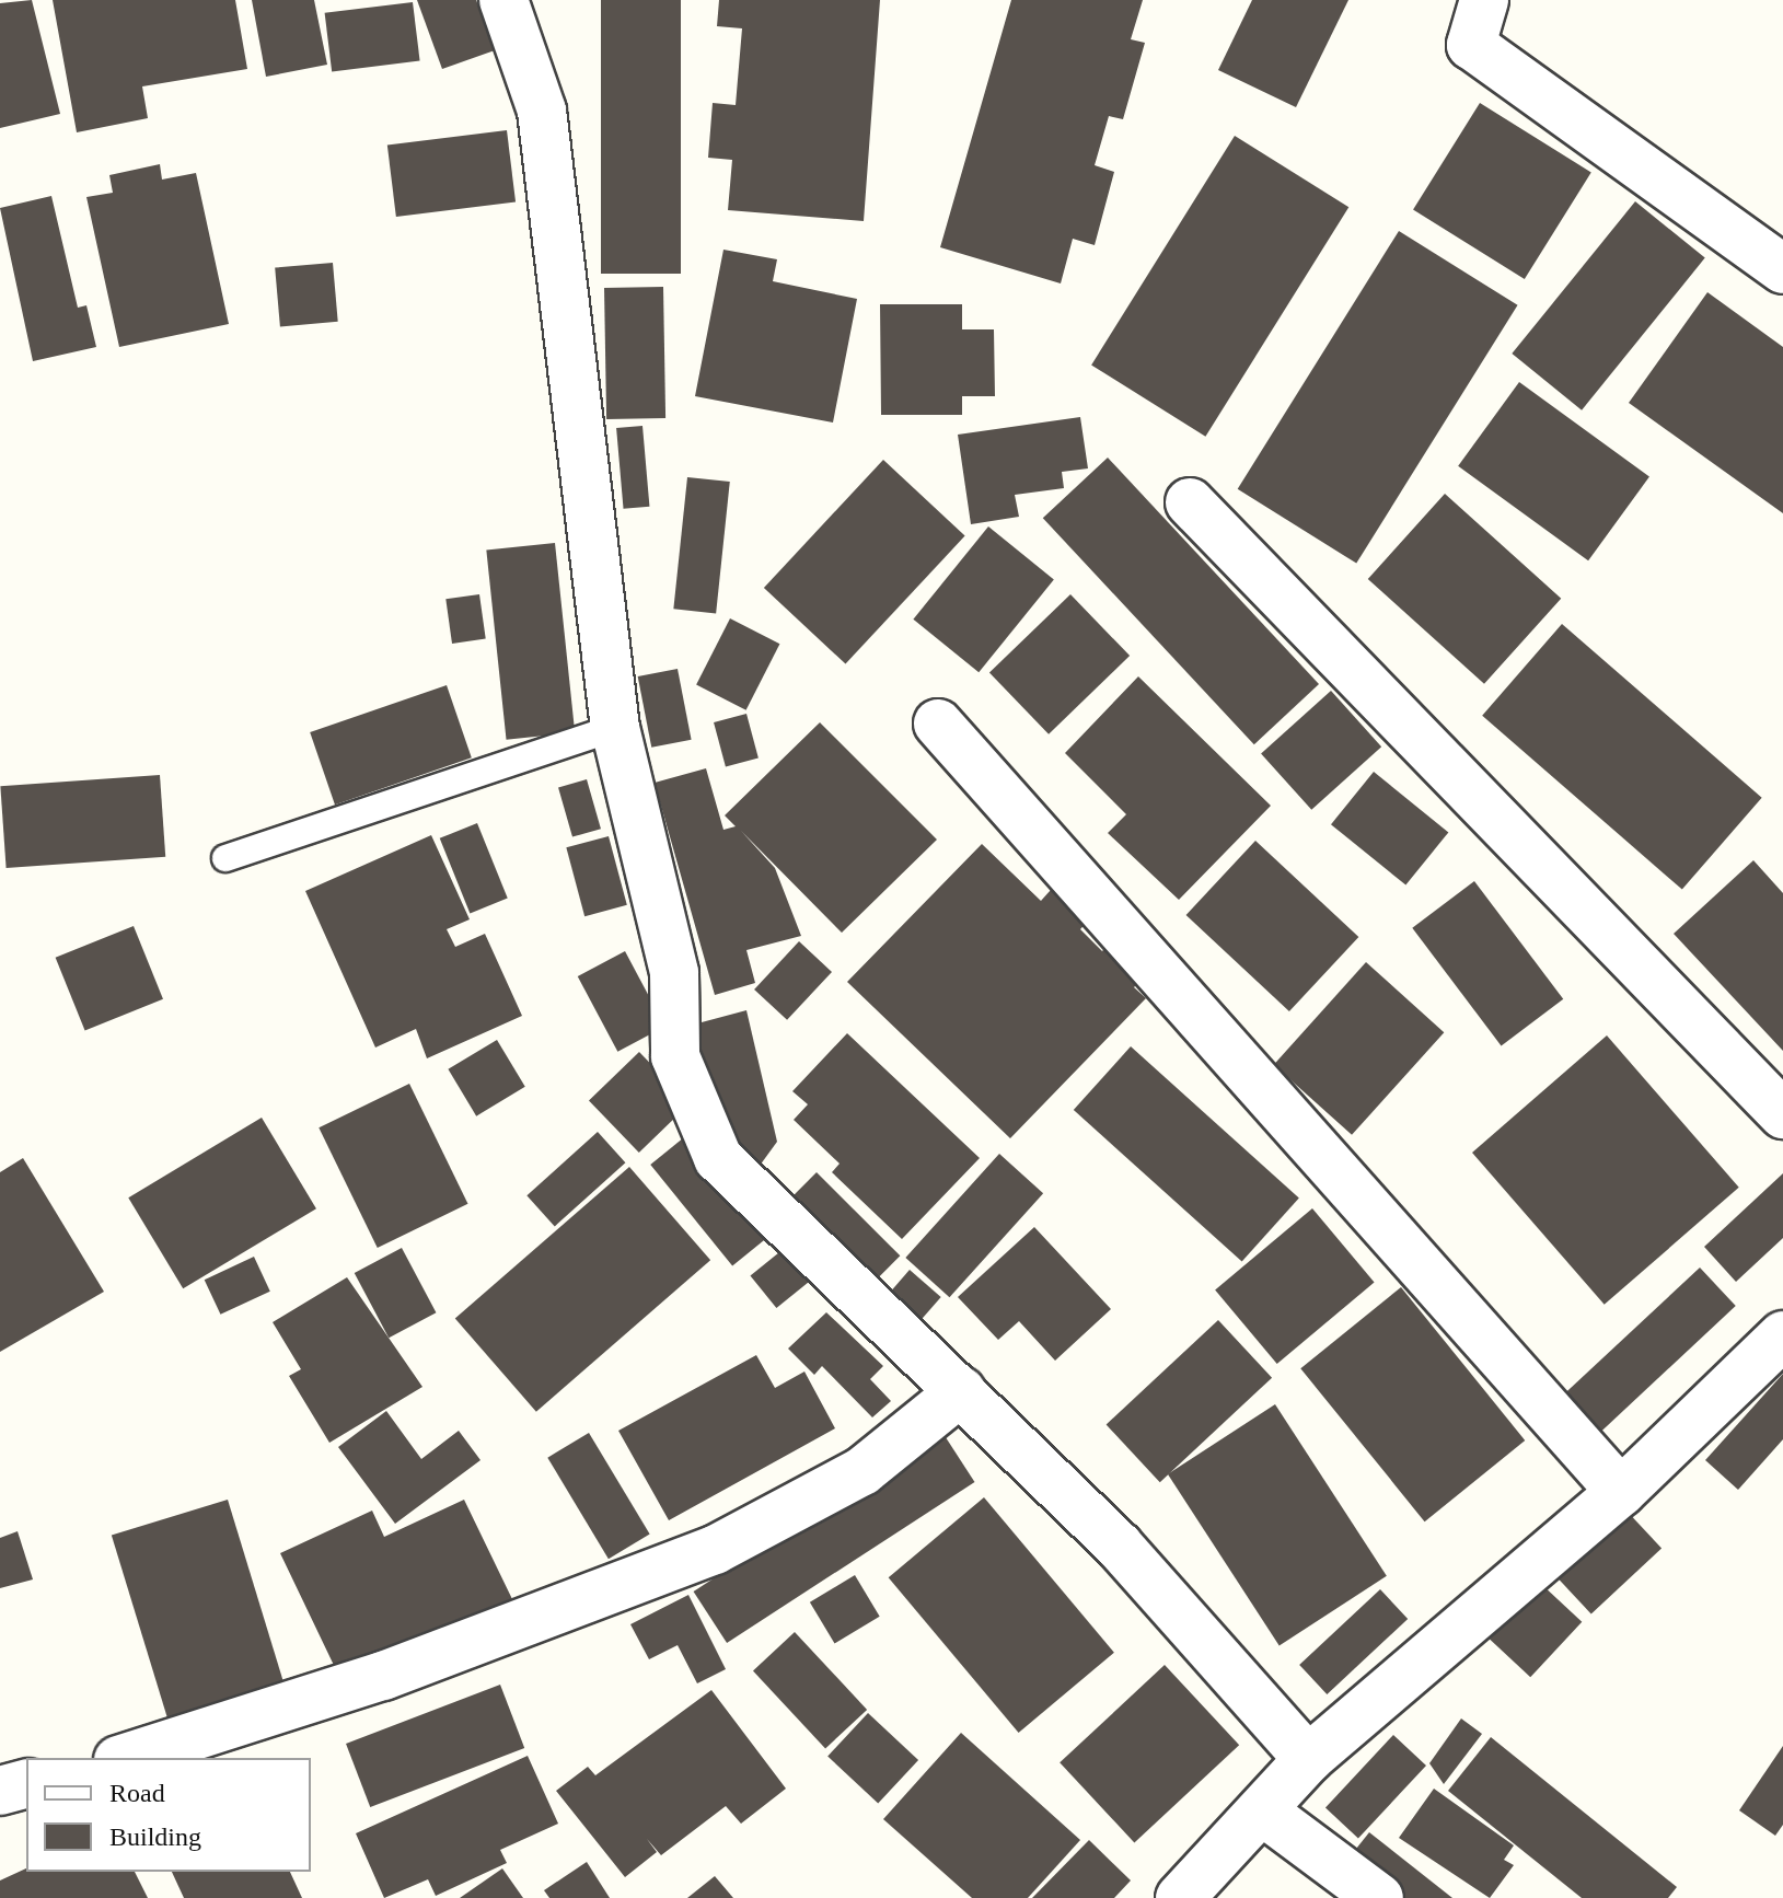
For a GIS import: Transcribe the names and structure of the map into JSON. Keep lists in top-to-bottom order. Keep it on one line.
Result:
{"legend":["Road","Building"]}
